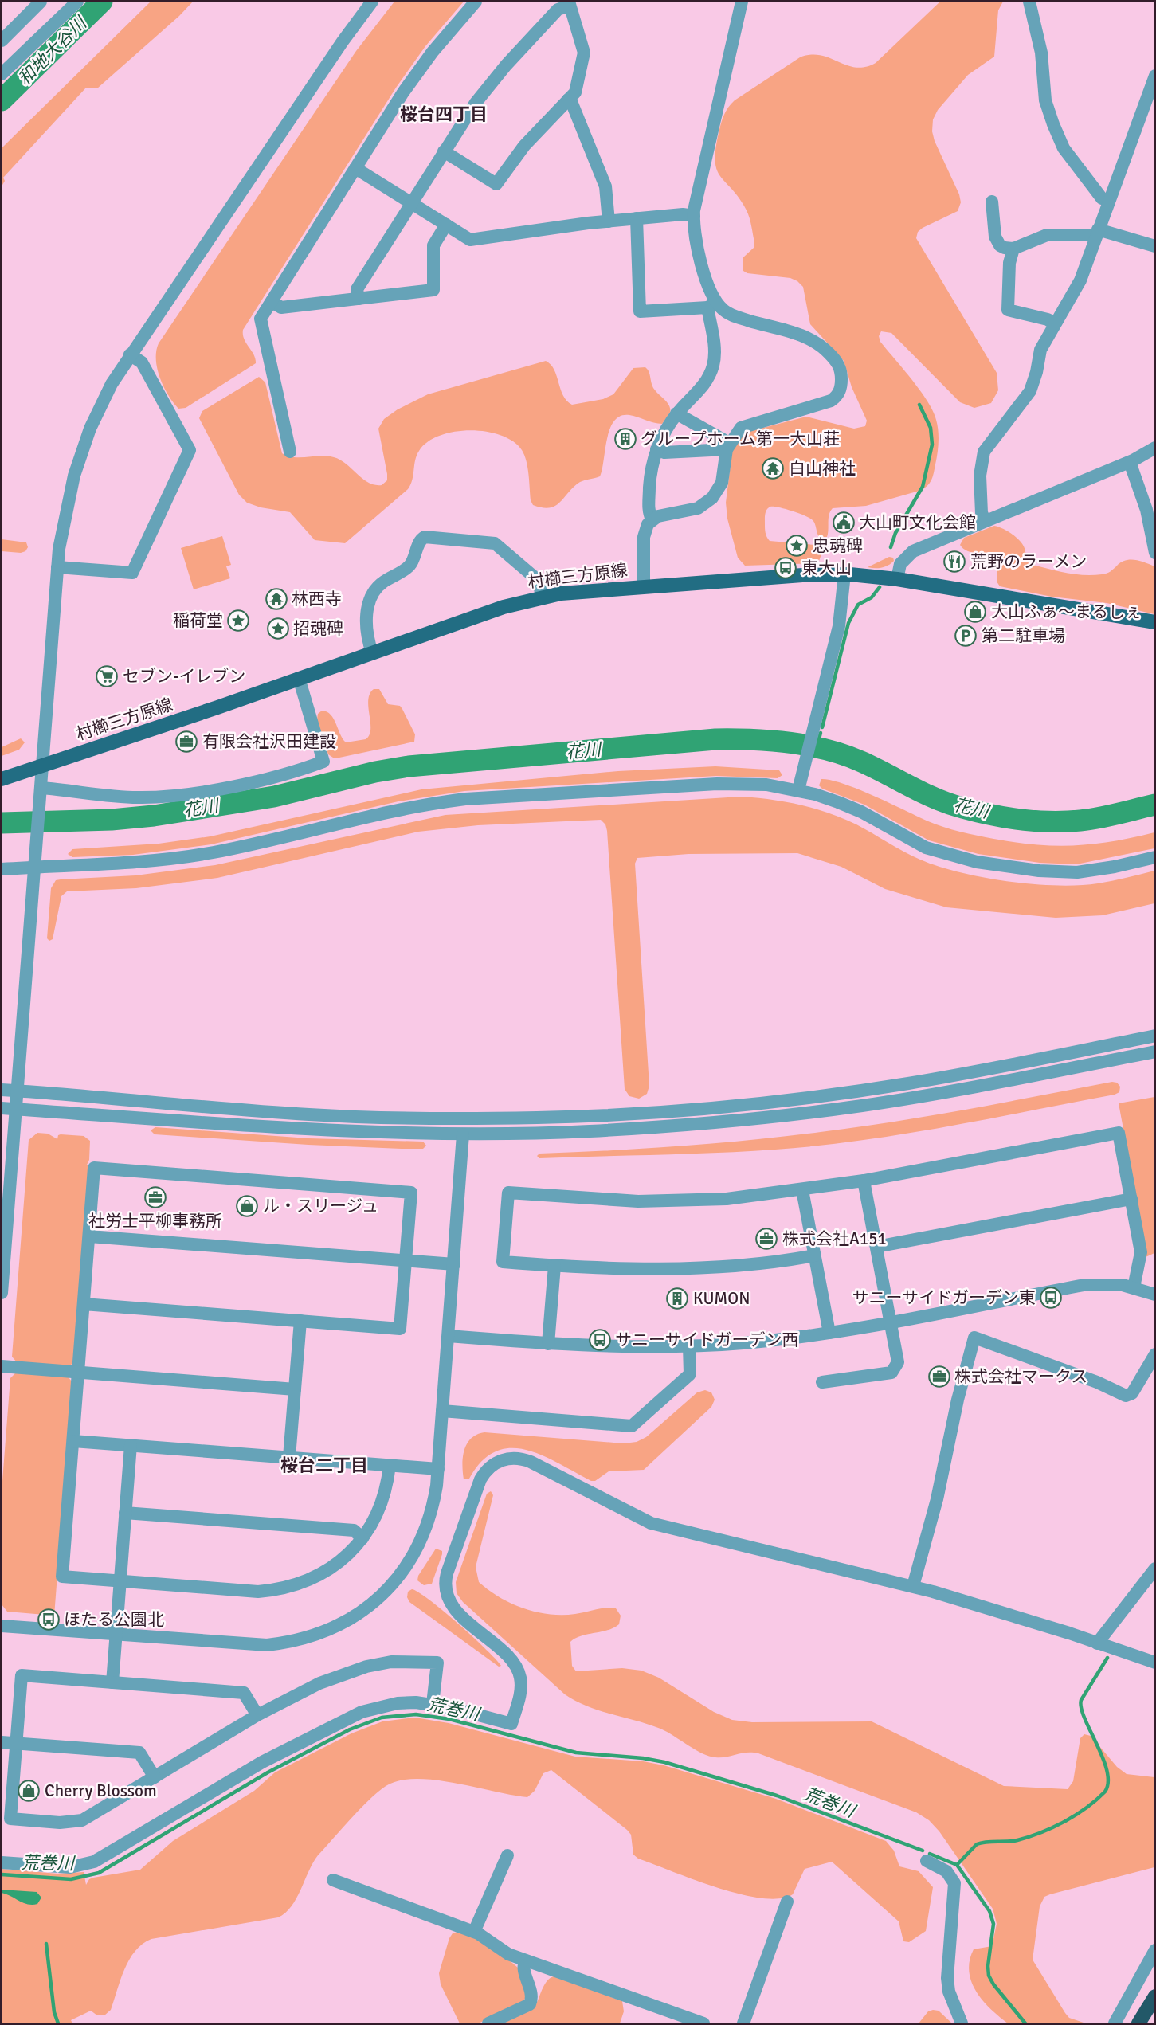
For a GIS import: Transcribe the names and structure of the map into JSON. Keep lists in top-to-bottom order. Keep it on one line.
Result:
{"streets":{"main road":["村櫛三方原線"]},"districts":["桜台四丁目","桜台二丁目"],"water":["和地大谷川","花川","荒巻川"],"places":{"building":["グループホーム第一大山荘","KUMON"],"temple":["白山神社","林西寺"],"public building":["大山町文化会館"],"place":["忠魂碑","稲荷堂","招魂碑"],"restaurant":["荒野のラーメン"],"bus stop":["東大山","サニーサイドガーデン東","サニーサイドガーデン西","ほたる公園北"],"shop":["大山ふぁ～まるしぇ","ル・スリージュ","Cherry Blossom"],"parking":["第二駐車場"],"supermarket":["セブン-イレブン"],"office":["有限会社沢田建設","社労士平柳事務所","株式会社A151","株式会社マークス"]}}
